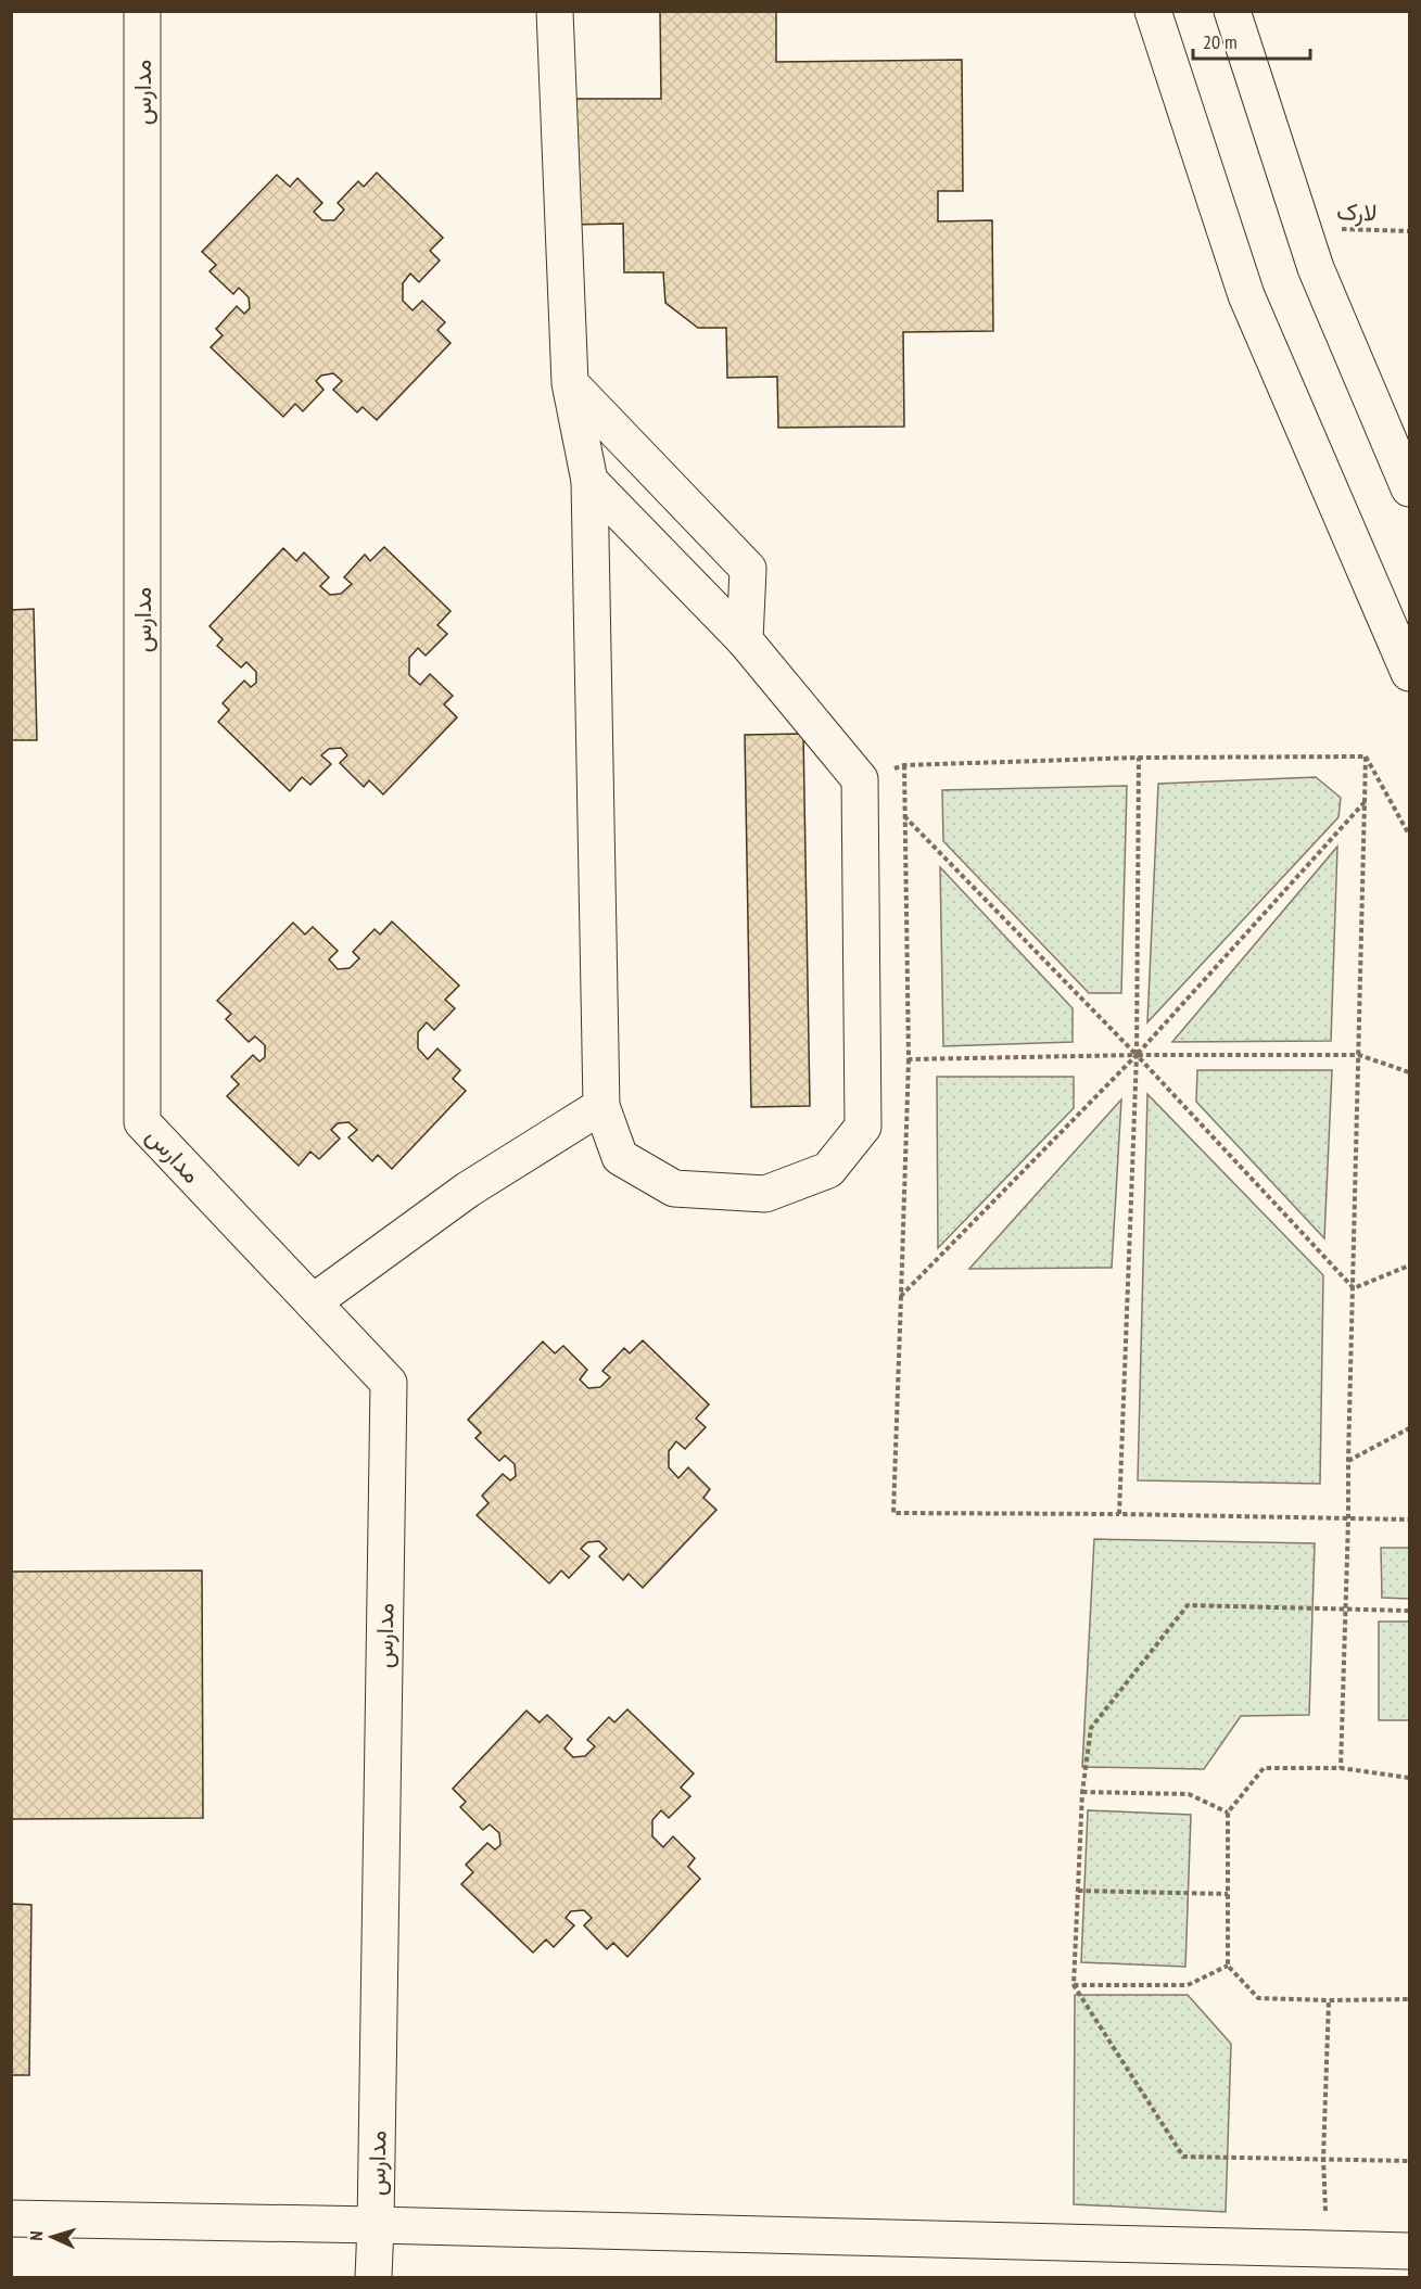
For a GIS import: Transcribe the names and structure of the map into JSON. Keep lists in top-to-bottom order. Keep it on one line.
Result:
{"streets":{"street":["مدارس"],"path":["لارک"]},"scale_bar":"20 m","north":"left"}
